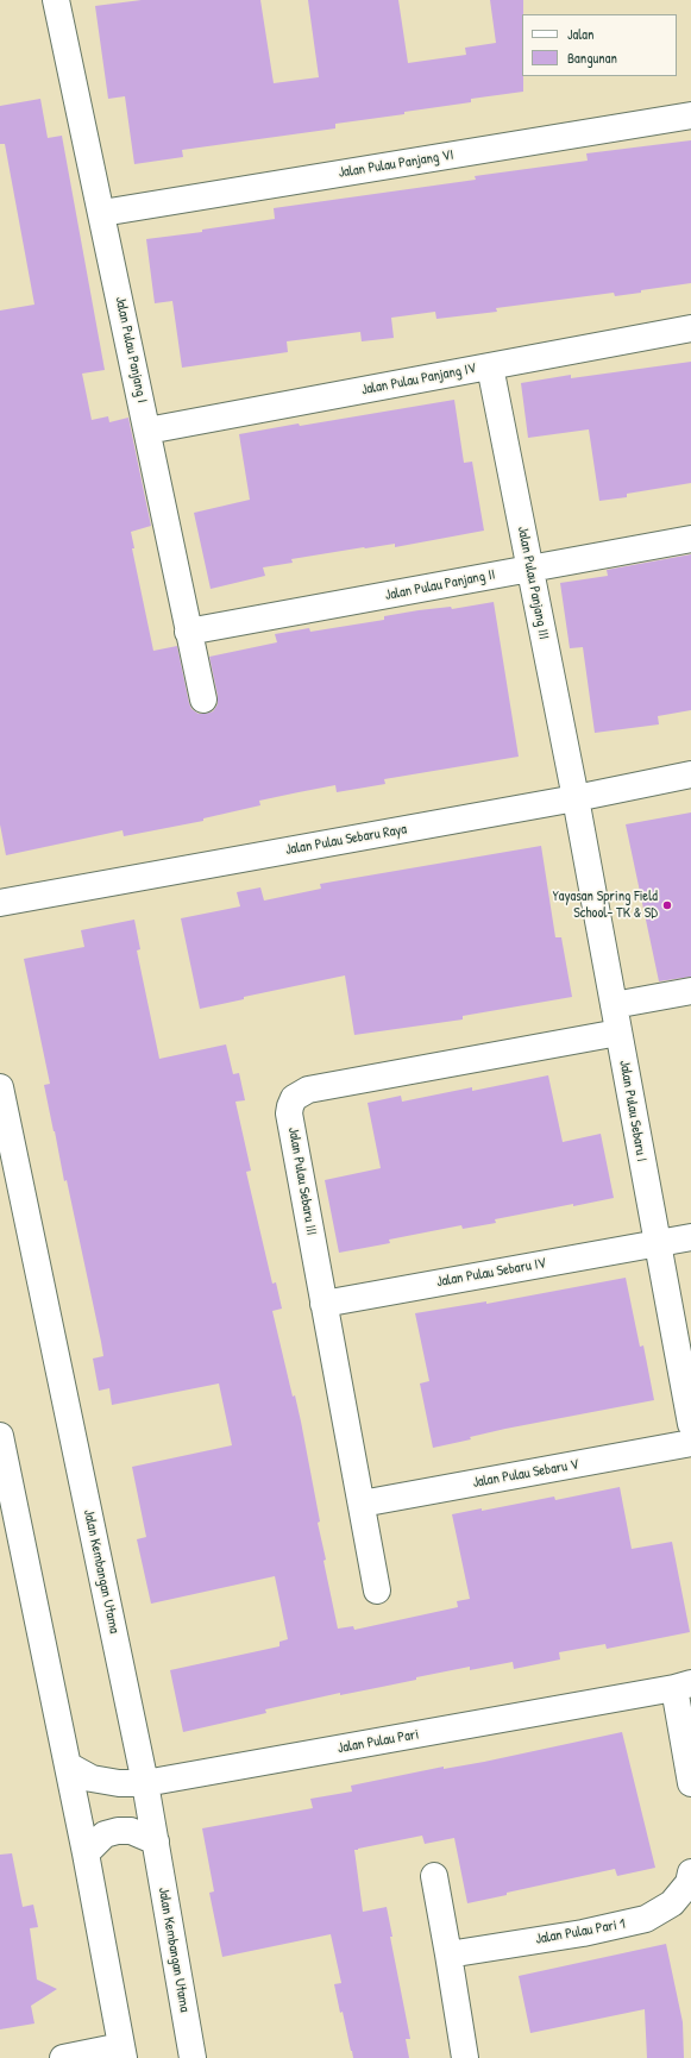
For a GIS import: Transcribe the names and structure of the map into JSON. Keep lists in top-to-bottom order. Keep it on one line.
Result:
{"streets":{"street":["Jalan Pulau Panjang VI","Jalan Pulau Panjang I","Jalan Pulau Panjang IV","Jalan Pulau Panjang III","Jalan Pulau Panjang II","Jalan Pulau Sebaru Raya","Jalan Pulau Sebaru I","Jalan Pulau Sebaru III","Jalan Pulau Sebaru IV","Jalan Pulau Sebaru V","Jalan Kembangan Utama","Jalan Pulau Pari","Jalan Pulau Pari 1"]},"crossings":[["Jalan Pulau Panjang VI","Jalan Pulau Panjang I"],["Jalan Pulau Panjang I","Jalan Pulau Panjang IV"],["Jalan Pulau Panjang I","Jalan Pulau Panjang II"],["Jalan Pulau Panjang IV","Jalan Pulau Panjang III"],["Jalan Pulau Panjang III","Jalan Pulau Panjang II"],["Jalan Pulau Panjang III","Jalan Pulau Sebaru Raya"],["Jalan Pulau Panjang III","Jalan Pulau Sebaru I"],["Jalan Pulau Sebaru Raya","Jalan Pulau Sebaru I"],["Jalan Pulau Sebaru I","Jalan Pulau Sebaru III"],["Jalan Pulau Sebaru I","Jalan Pulau Sebaru IV"],["Jalan Pulau Sebaru III","Jalan Pulau Sebaru IV"],["Jalan Pulau Sebaru III","Jalan Pulau Sebaru V"],["Jalan Kembangan Utama","Jalan Pulau Pari"]],"places":["Yayasan Spring Field School- TK & SD"],"legend":["Jalan","Bangunan"]}
